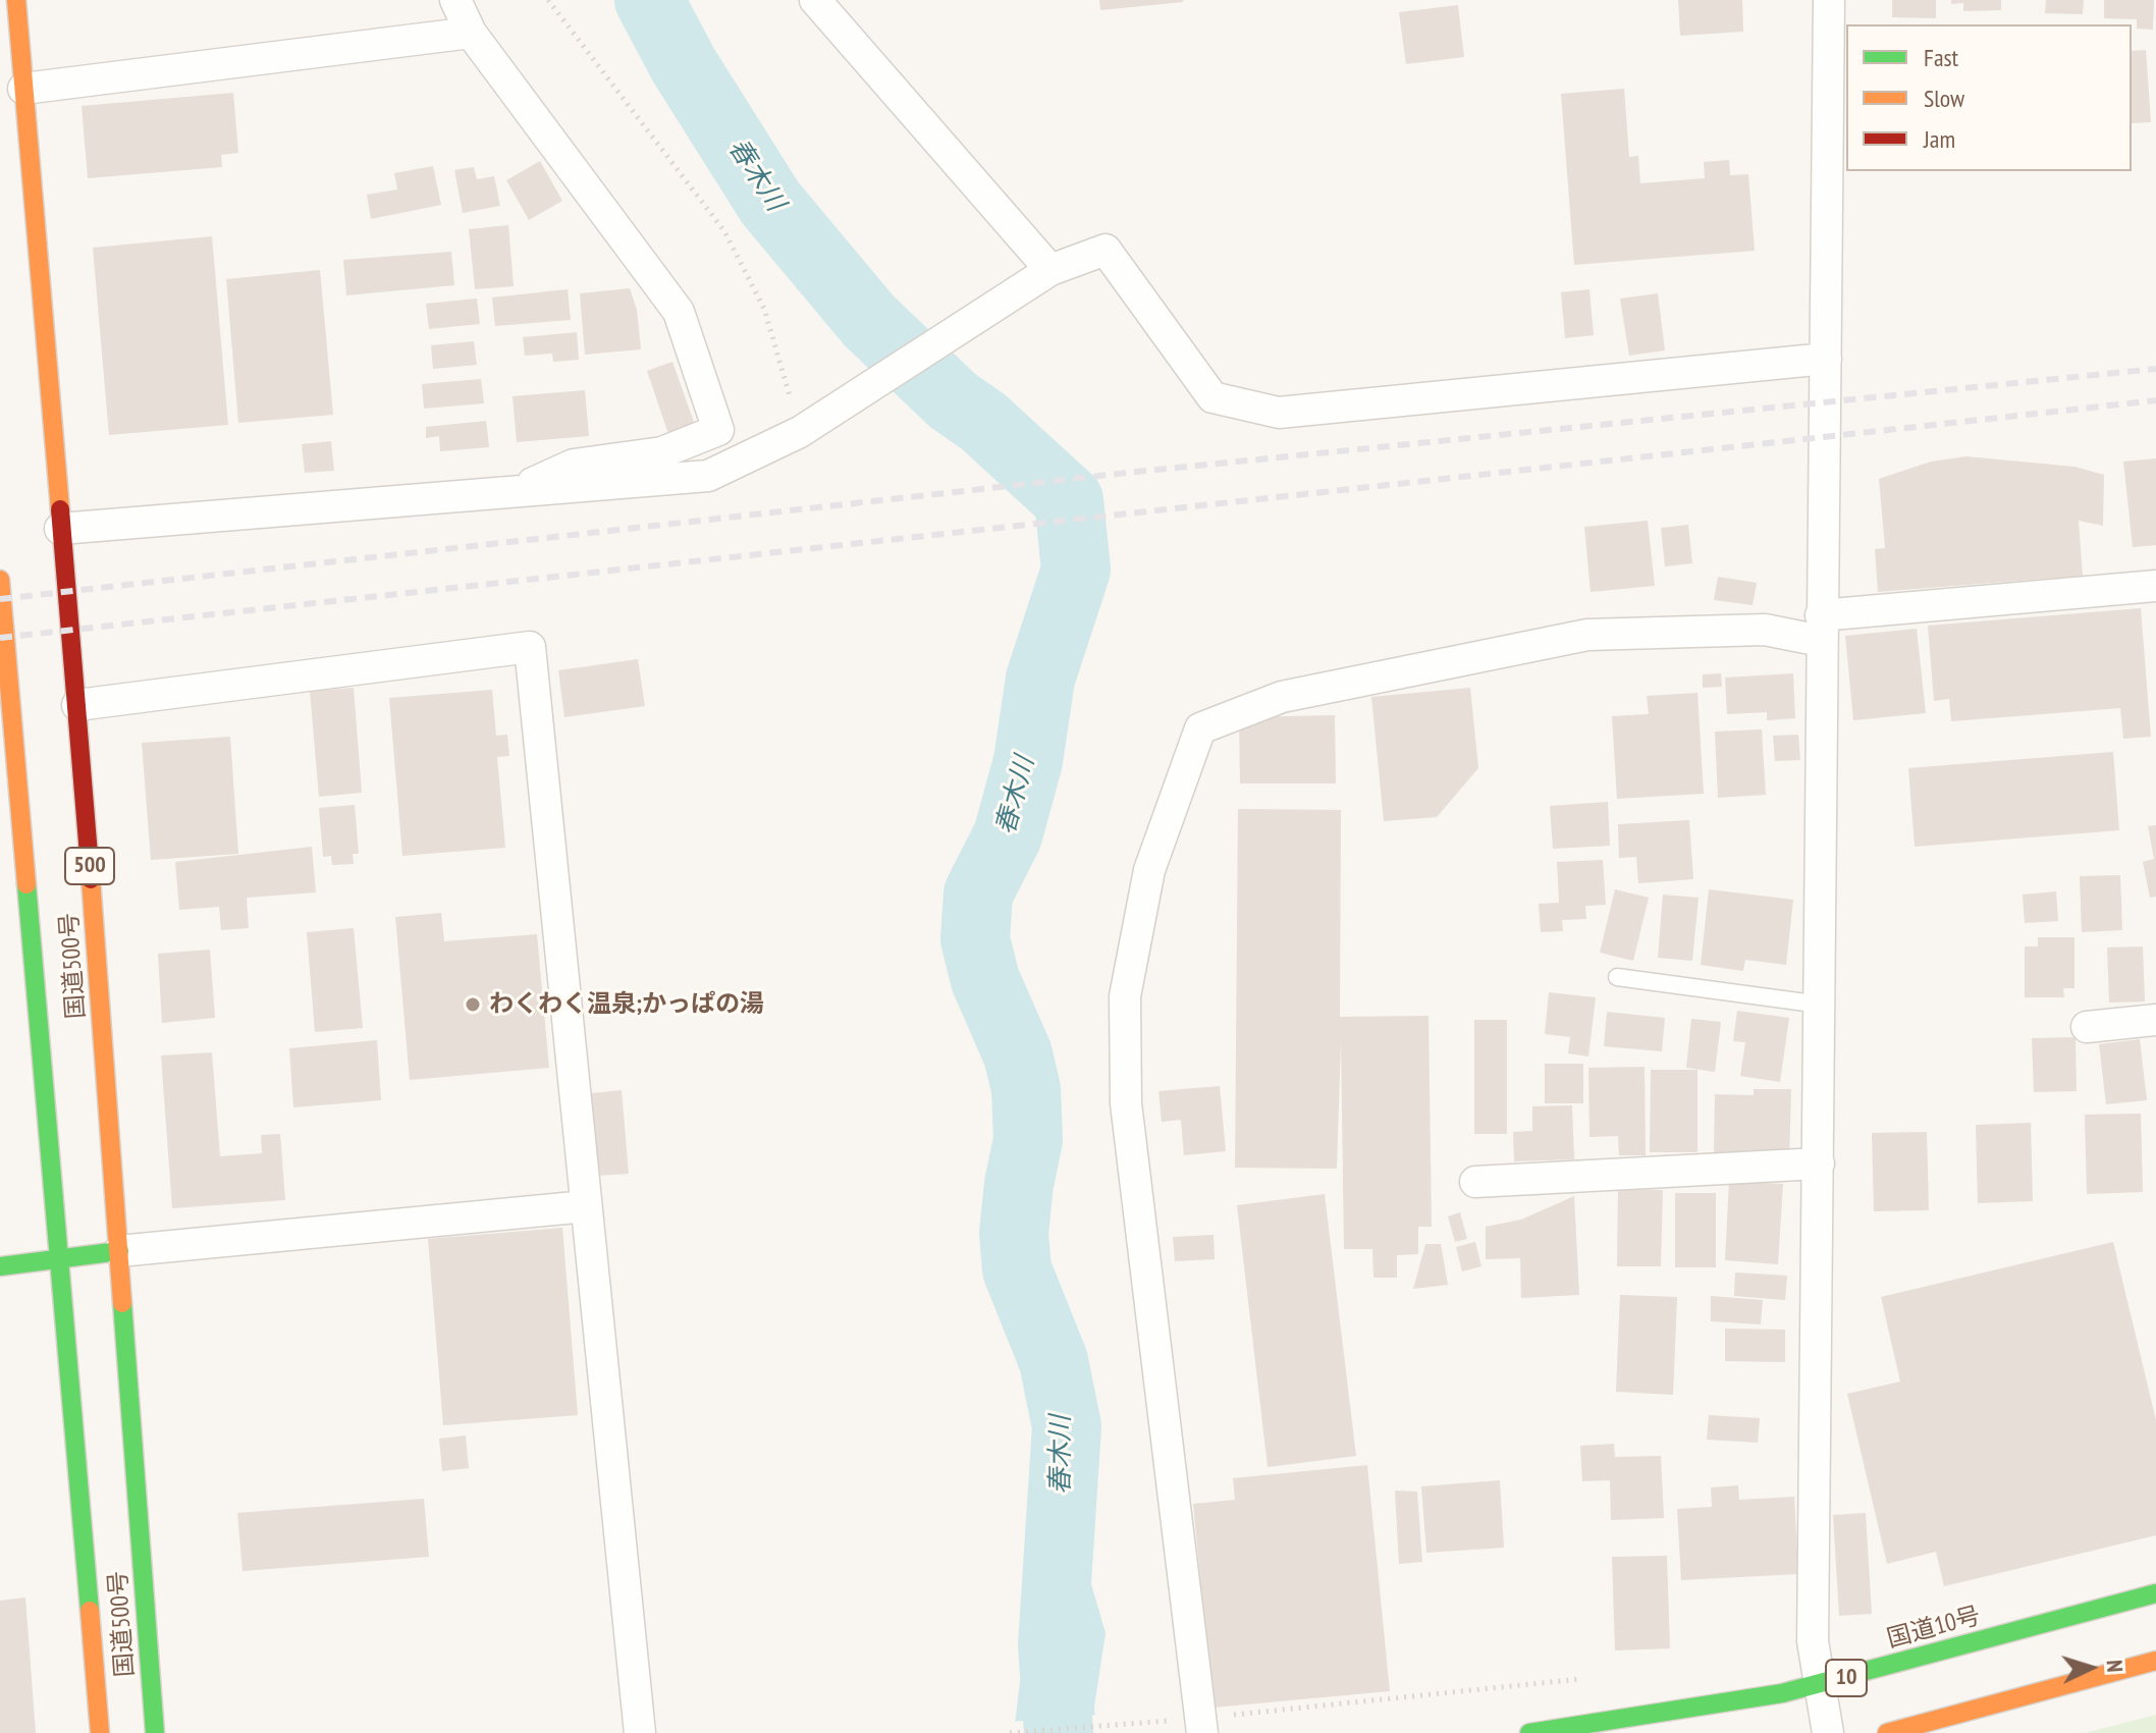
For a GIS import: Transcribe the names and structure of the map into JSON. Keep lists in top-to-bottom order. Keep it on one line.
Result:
{"streets":{"main road":["500","国道500号","国道10号","10"]},"water":["春木川"],"places":["わくわく温泉;かっぱの湯"],"legend":["Fast","Slow","Jam"],"north":"right"}
